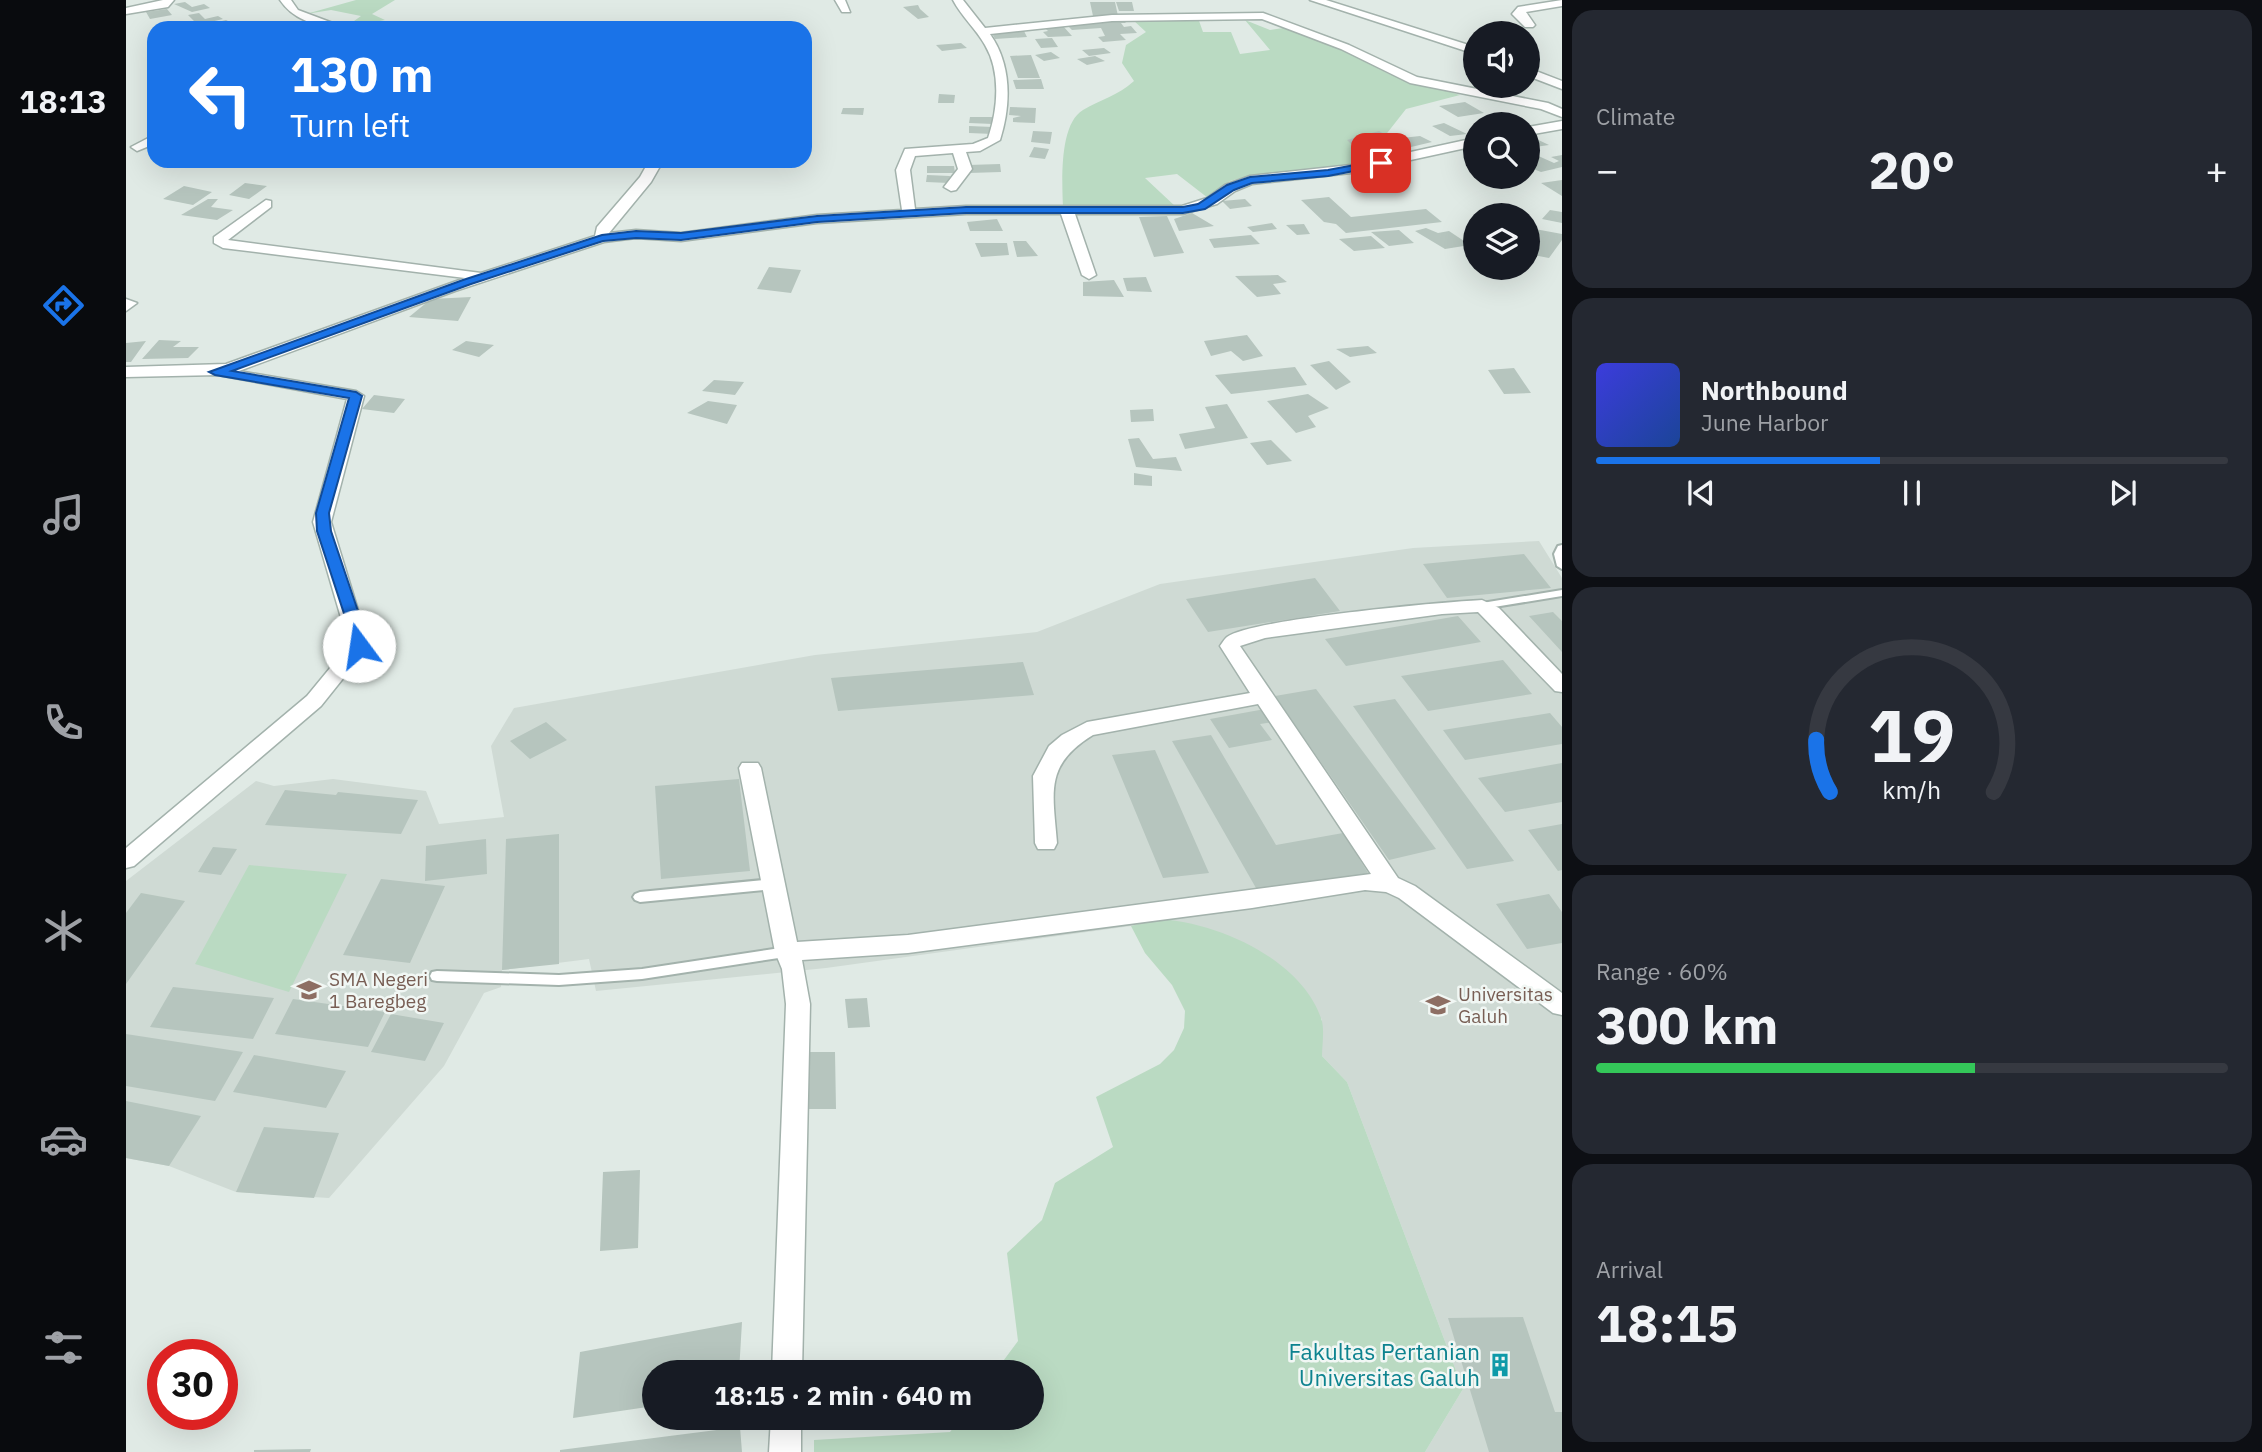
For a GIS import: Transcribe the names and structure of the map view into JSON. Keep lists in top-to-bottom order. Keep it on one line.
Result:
{"places":{"school or university":["SMA Negeri 1 Baregbeg","Universitas Galuh"],"building":["Fakultas Pertanian Universitas Galuh"]},"page":{"tabs":"18:13","tile":["Climate",["Range · 60%","300 km"],["Arrival","18:15"]],"turn":["130 m","Turn left"],"heat":["−","20°","+"],"song":["Northbound","June Harbor"],"limit":"30","trip":"18:15 · 2 min · 640 m","gauge":["19","km/h"]}}
